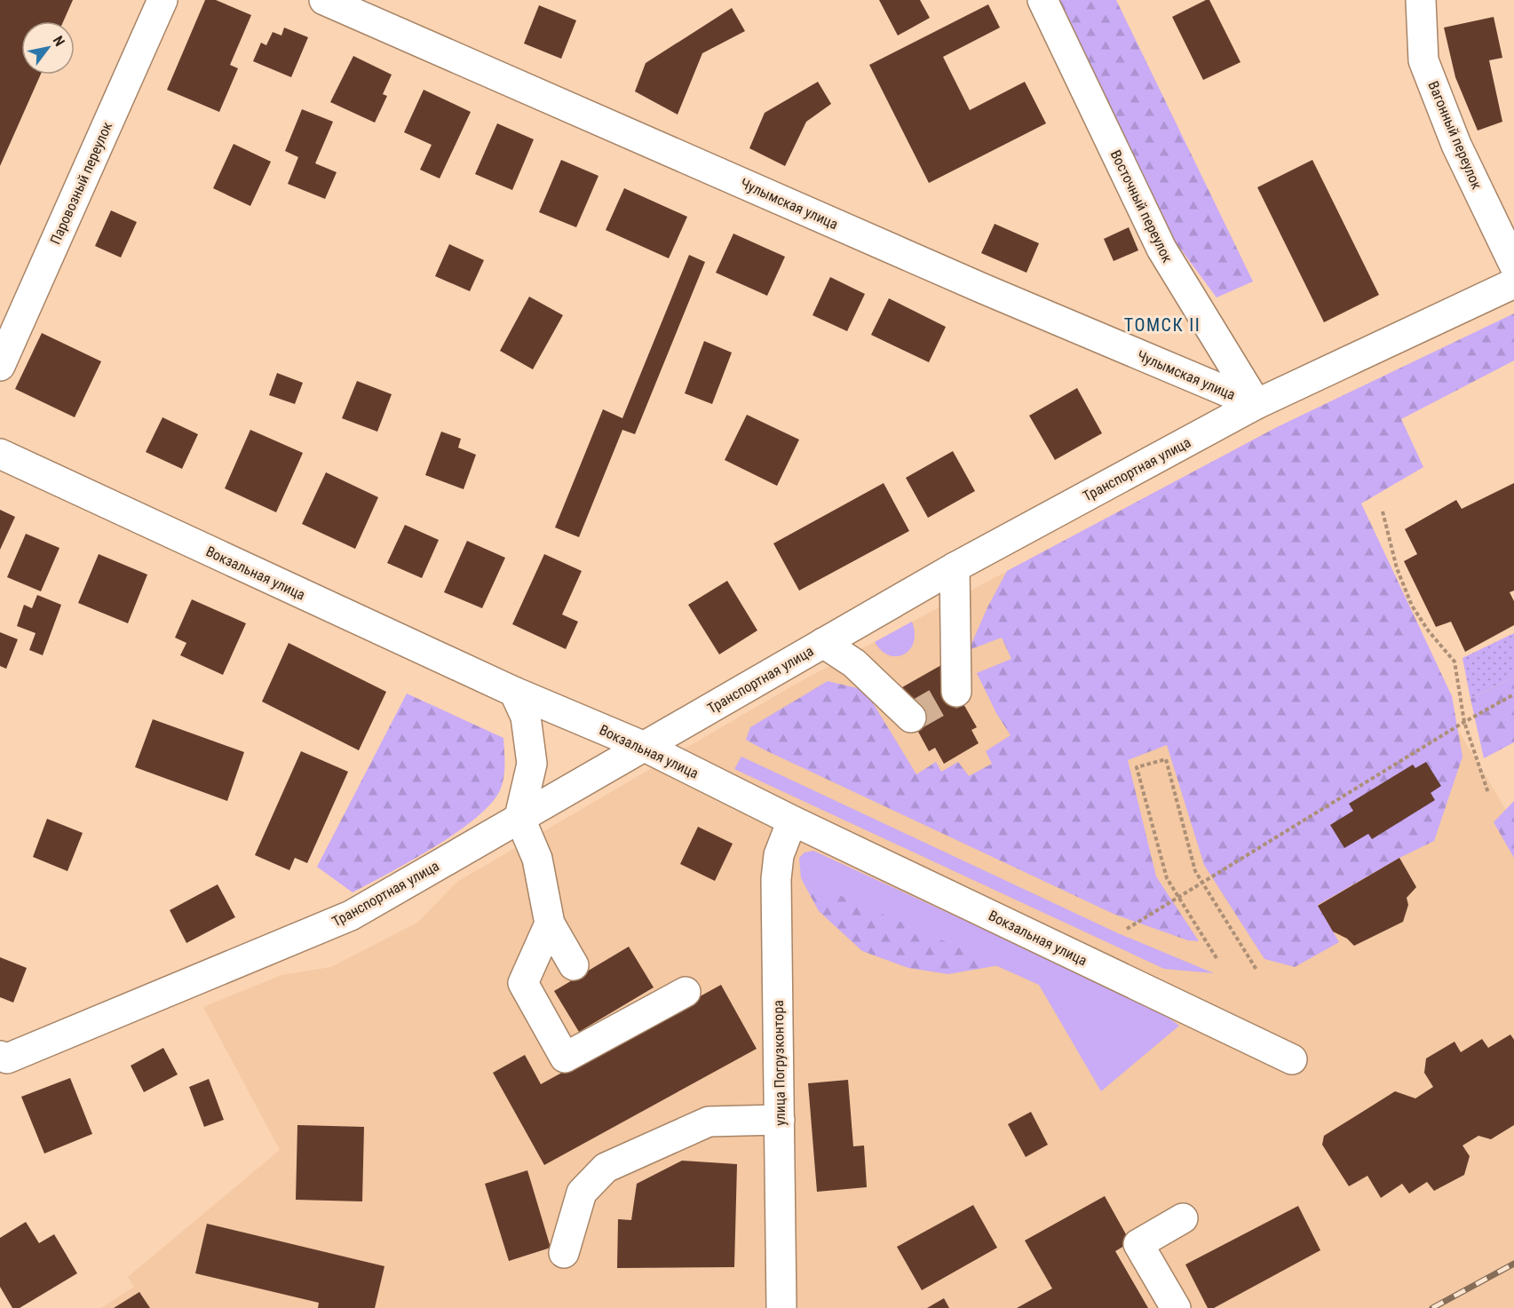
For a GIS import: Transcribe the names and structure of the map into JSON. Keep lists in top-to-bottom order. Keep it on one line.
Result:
{"streets":{"street":["Вагонный переулок","Паровозный переулок","Чулымская улица","Восточный переулок","Транспортная улица","Вокзальная улица","улица Погрузконтора"]},"crossings":[["Чулымская улица","Восточный переулок"],["Чулымская улица","Транспортная улица"],["Восточный переулок","Транспортная улица"],["Транспортная улица","Вокзальная улица"],["Вокзальная улица","улица Погрузконтора"]],"districts":["ТОМСК II"],"north":"top right"}
